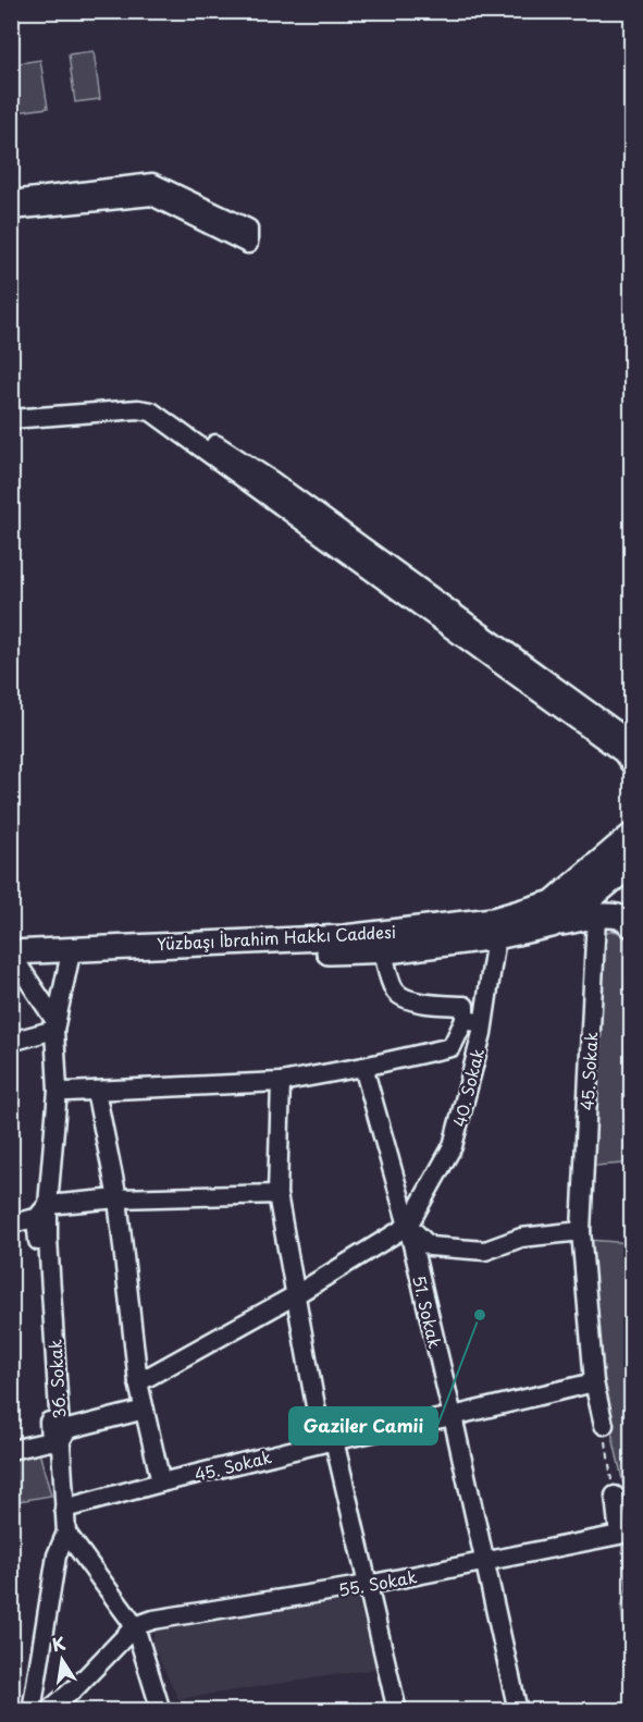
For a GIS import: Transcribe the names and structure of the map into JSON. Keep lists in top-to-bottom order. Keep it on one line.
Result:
{"streets":{"main road":["Yüzbaşı İbrahim Hakkı Caddesi"],"street":["45. Sokak","40. Sokak","51. Sokak","36. Sokak","55. Sokak"]},"crossings":[["Yüzbaşı İbrahim Hakkı Caddesi","40. Sokak"],["Yüzbaşı İbrahim Hakkı Caddesi","36. Sokak"],["45. Sokak","51. Sokak"],["45. Sokak","36. Sokak"],["40. Sokak","51. Sokak"],["51. Sokak","55. Sokak"]],"places":["Gaziler Camii"],"north":"top"}
